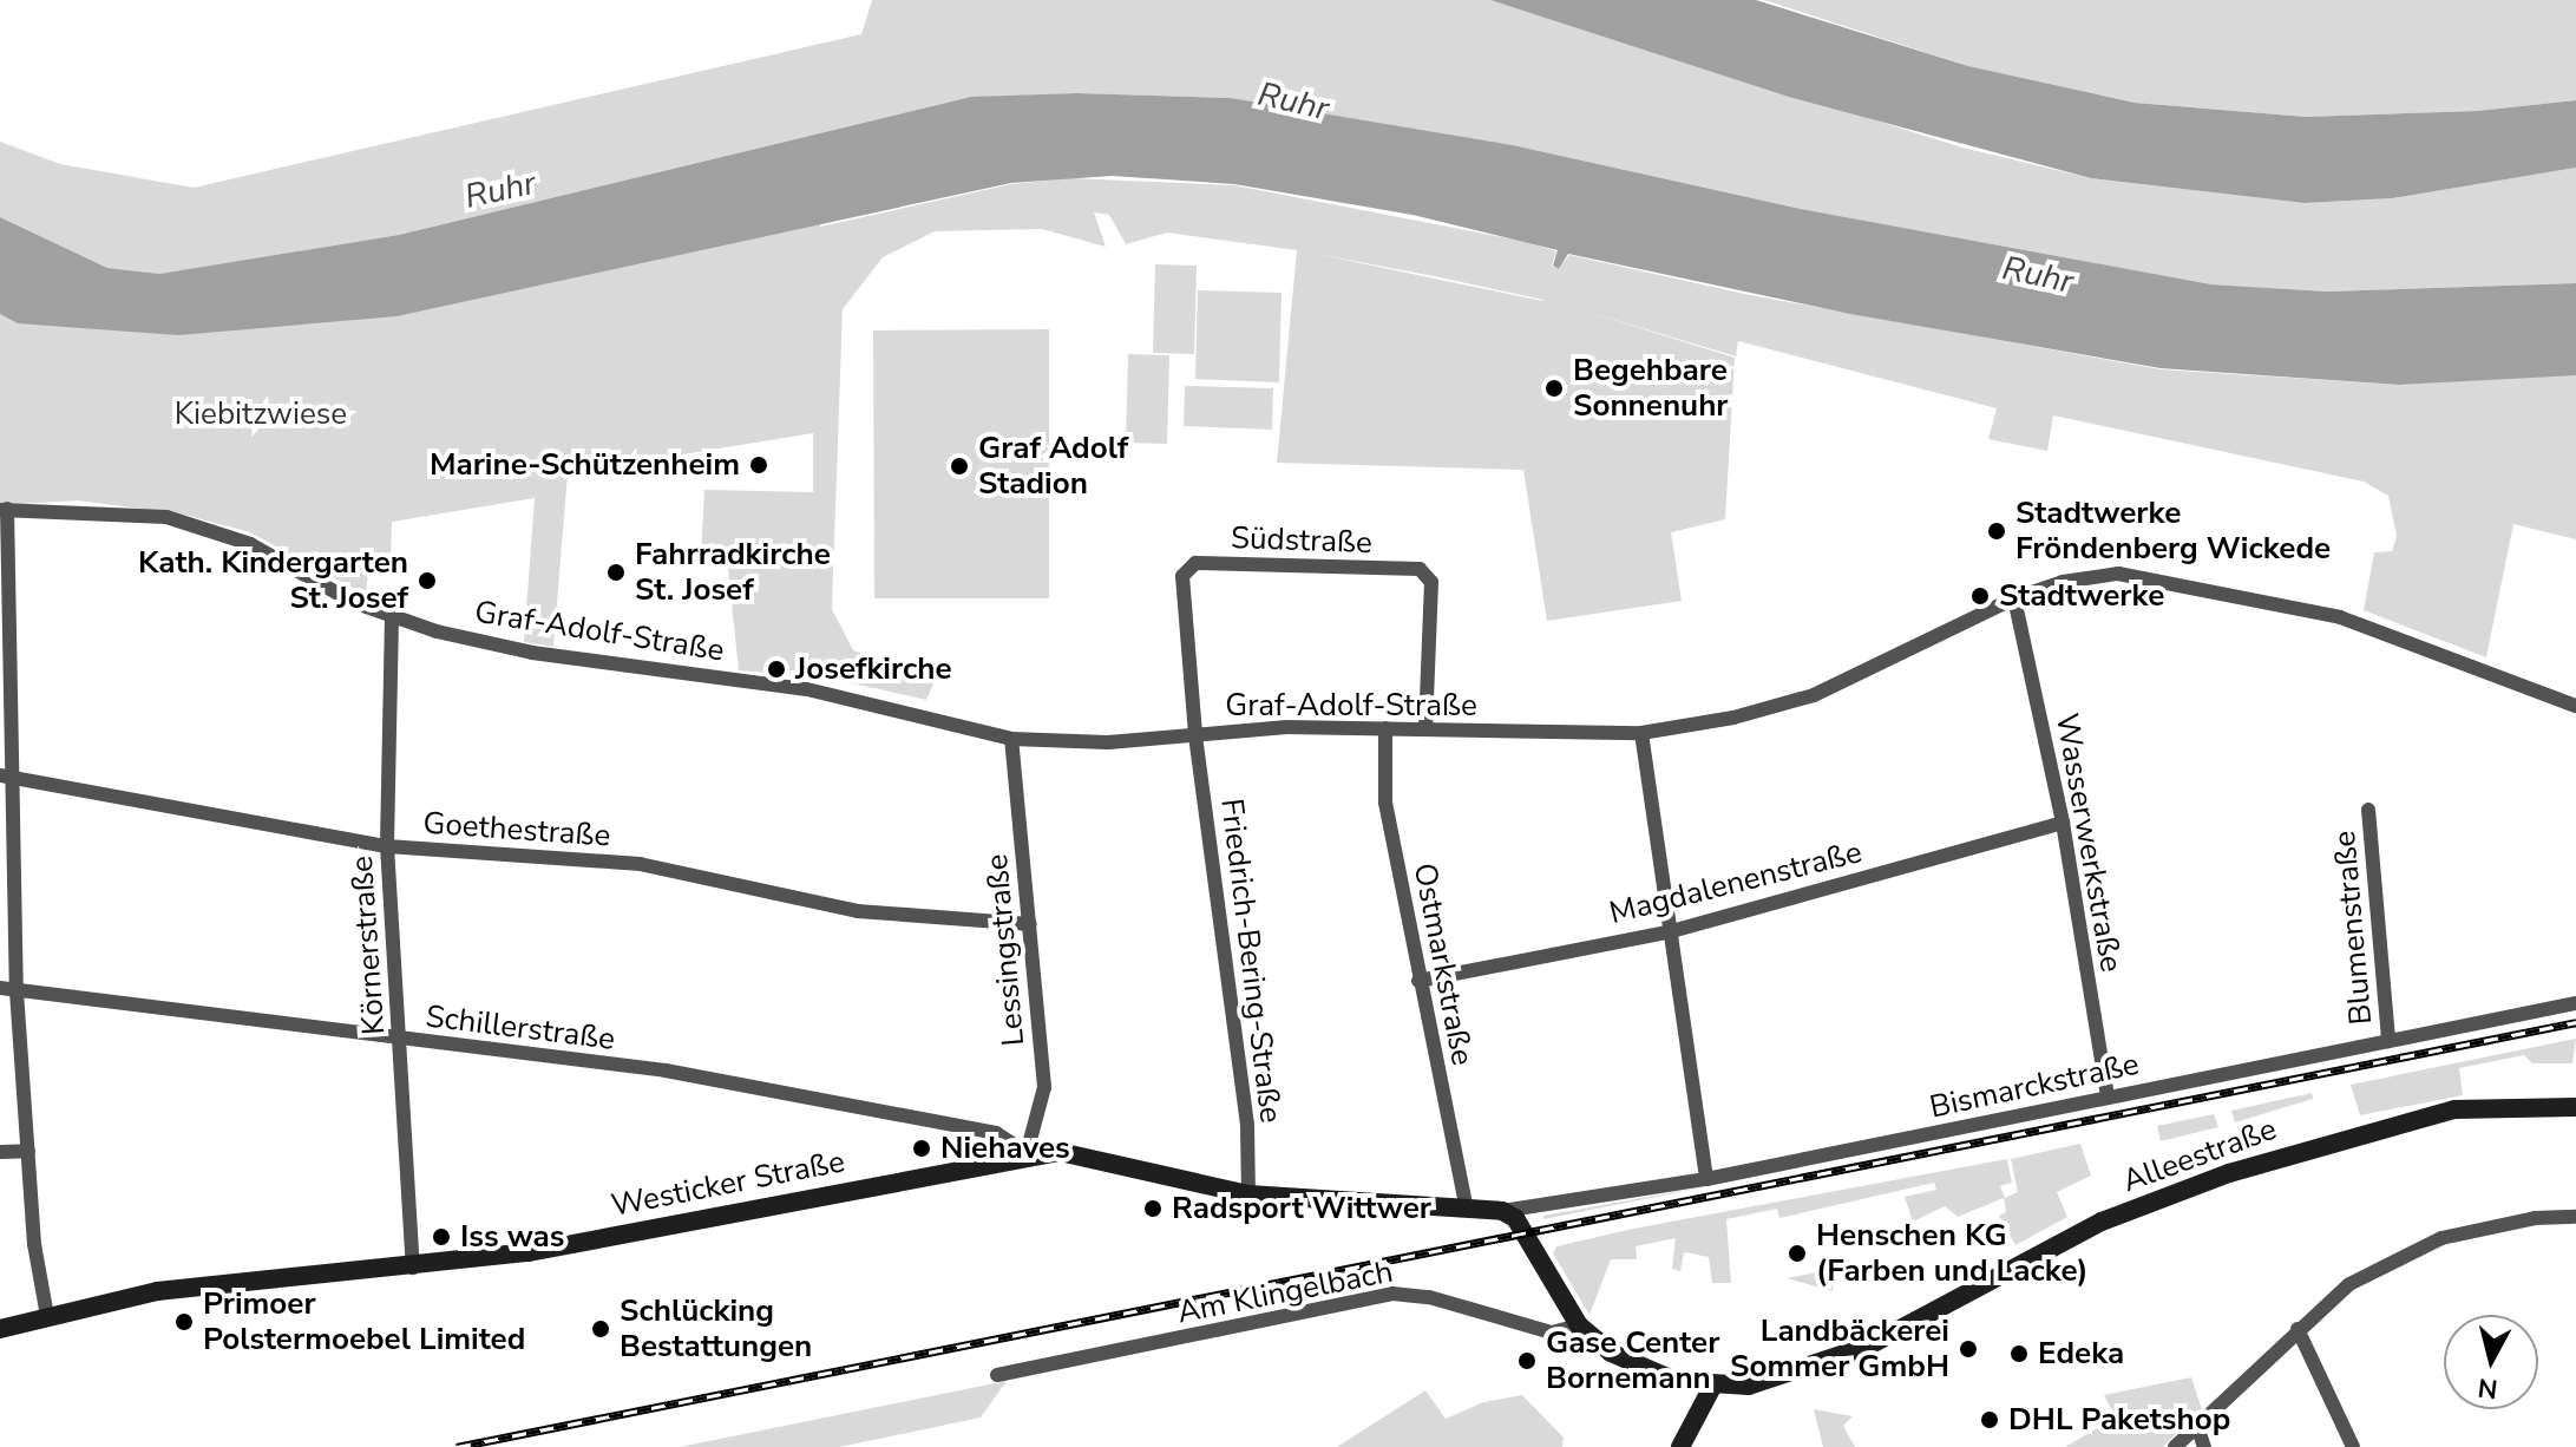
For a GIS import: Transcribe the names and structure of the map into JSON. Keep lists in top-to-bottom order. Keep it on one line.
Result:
{"streets":{"main road":["Alleestraße","Westicker Straße"],"street":["Südstraße","Graf-Adolf-Straße","Goethestraße","Wasserwerkstraße","Magdalenenstraße","Blumenstraße","Körnerstraße","Lessingstraße","Friedrich-Bering-Straße","Ostmarkstraße","Schillerstraße","Bismarckstraße","Am Klingelbach"]},"crossings":[["Südstraße","Graf-Adolf-Straße"],["Südstraße","Friedrich-Bering-Straße"],["Graf-Adolf-Straße","Wasserwerkstraße"],["Graf-Adolf-Straße","Körnerstraße"],["Graf-Adolf-Straße","Lessingstraße"],["Graf-Adolf-Straße","Friedrich-Bering-Straße"],["Graf-Adolf-Straße","Ostmarkstraße"],["Goethestraße","Körnerstraße"],["Goethestraße","Lessingstraße"],["Wasserwerkstraße","Magdalenenstraße"],["Wasserwerkstraße","Bismarckstraße"],["Magdalenenstraße","Ostmarkstraße"],["Blumenstraße","Bismarckstraße"],["Körnerstraße","Schillerstraße"],["Körnerstraße","Westicker Straße"],["Lessingstraße","Schillerstraße"],["Lessingstraße","Westicker Straße"],["Friedrich-Bering-Straße","Westicker Straße"],["Ostmarkstraße","Westicker Straße"],["Schillerstraße","Westicker Straße"],["Bismarckstraße","Alleestraße"],["Bismarckstraße","Westicker Straße"],["Alleestraße","Westicker Straße"],["Alleestraße","Am Klingelbach"]],"water":["Ruhr"],"parks":["Kiebitzwiese"],"places":["Begehbare Sonnenuhr","Marine-Schützenheim","Graf Adolf Stadion","Stadtwerke Fröndenberg Wickede","Fahrradkirche St. Josef","Kath. Kindergarten St. Josef","Stadtwerke","Josefkirche","Niehaves","Radsport Wittwer","Iss was","Henschen KG (Farben und Lacke)","Primoer Polstermoebel Limited","Schlücking Bestattungen","Landbäckerei Sommer GmbH","Edeka","Gase Center Bornemann","DHL Paketshop"],"north":"bottom"}
